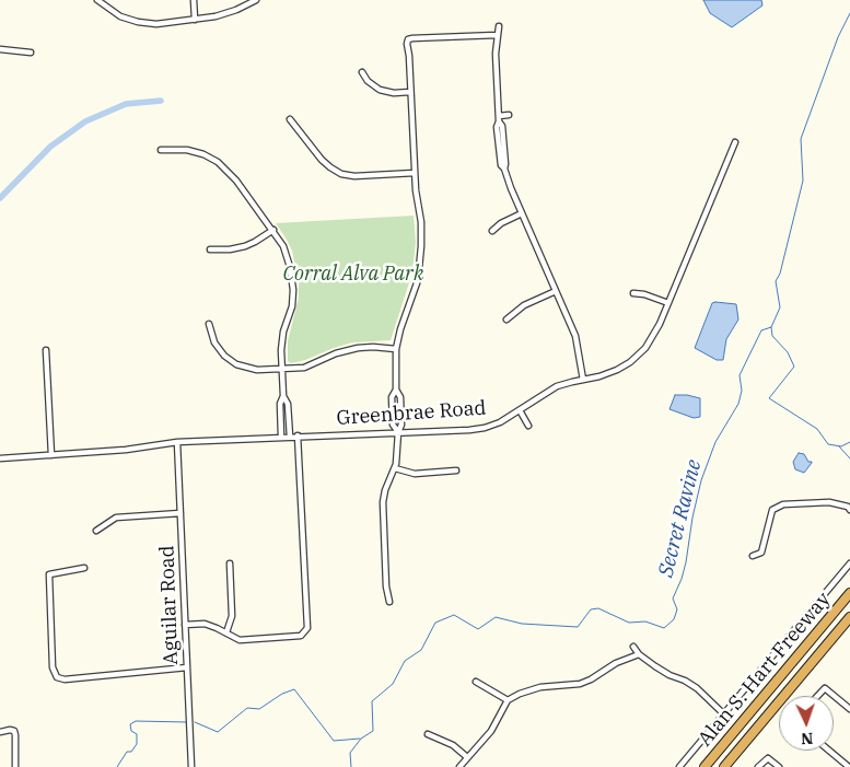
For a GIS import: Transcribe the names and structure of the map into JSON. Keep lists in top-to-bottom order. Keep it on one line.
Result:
{"streets":{"highway":["Alan S. Hart Freeway"],"street":["Greenbrae Road","Aguilar Road"]},"crossings":[["Greenbrae Road","Aguilar Road"]],"water":["Secret Ravine"],"parks":["Corral Alva Park"],"north":"bottom"}
